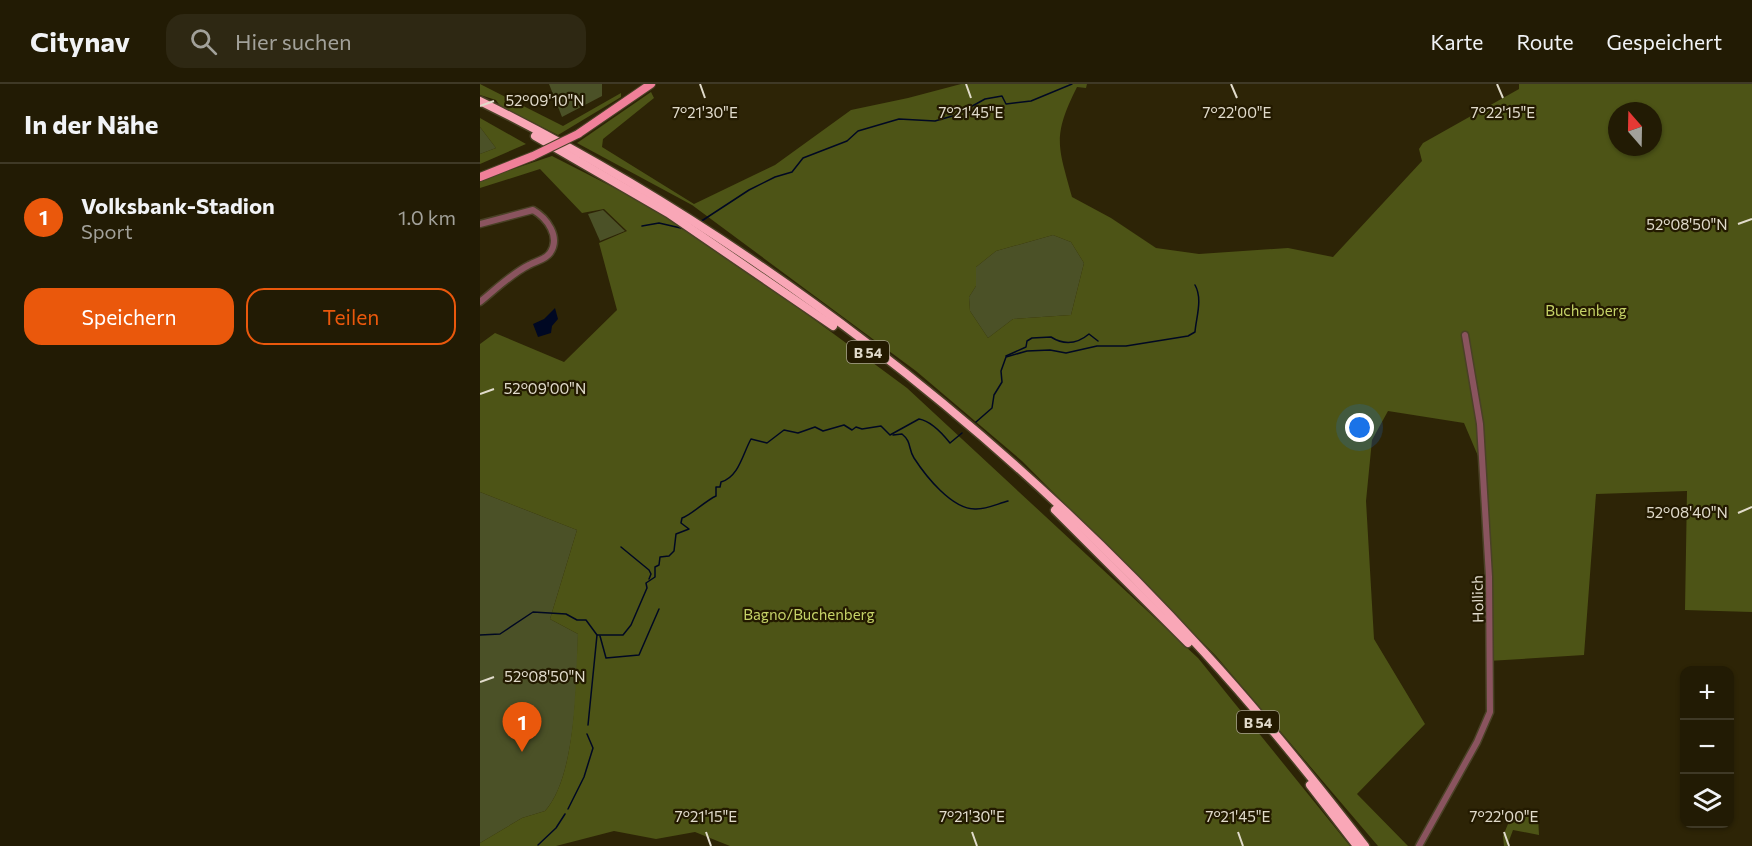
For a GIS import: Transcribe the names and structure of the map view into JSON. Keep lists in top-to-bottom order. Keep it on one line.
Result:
{"streets":{"highway":["B 54"],"street":["Hollich"]},"parks":["Buchenberg","Bagno/Buchenberg"],"north":"top","page":{"header":"Citynav","search":"Hier suchen","nav":["Karte","Route","Gespeichert"],"heading":"In der Nähe","list":[{"mark":"1","name":"Volksbank-Stadion","note":"Sport","value":"1.0 km"}],"buttons":["Speichern","Teilen"],"map_buttons":["+","−"],"pins":"1"},"coordinates":["52°09'10\"N","7°21'30\"E","7°21'45\"E","7°22'00\"E","7°22'15\"E","52°08'50\"N","52°09'00\"N","52°08'40\"N","7°21'15\"E"]}
